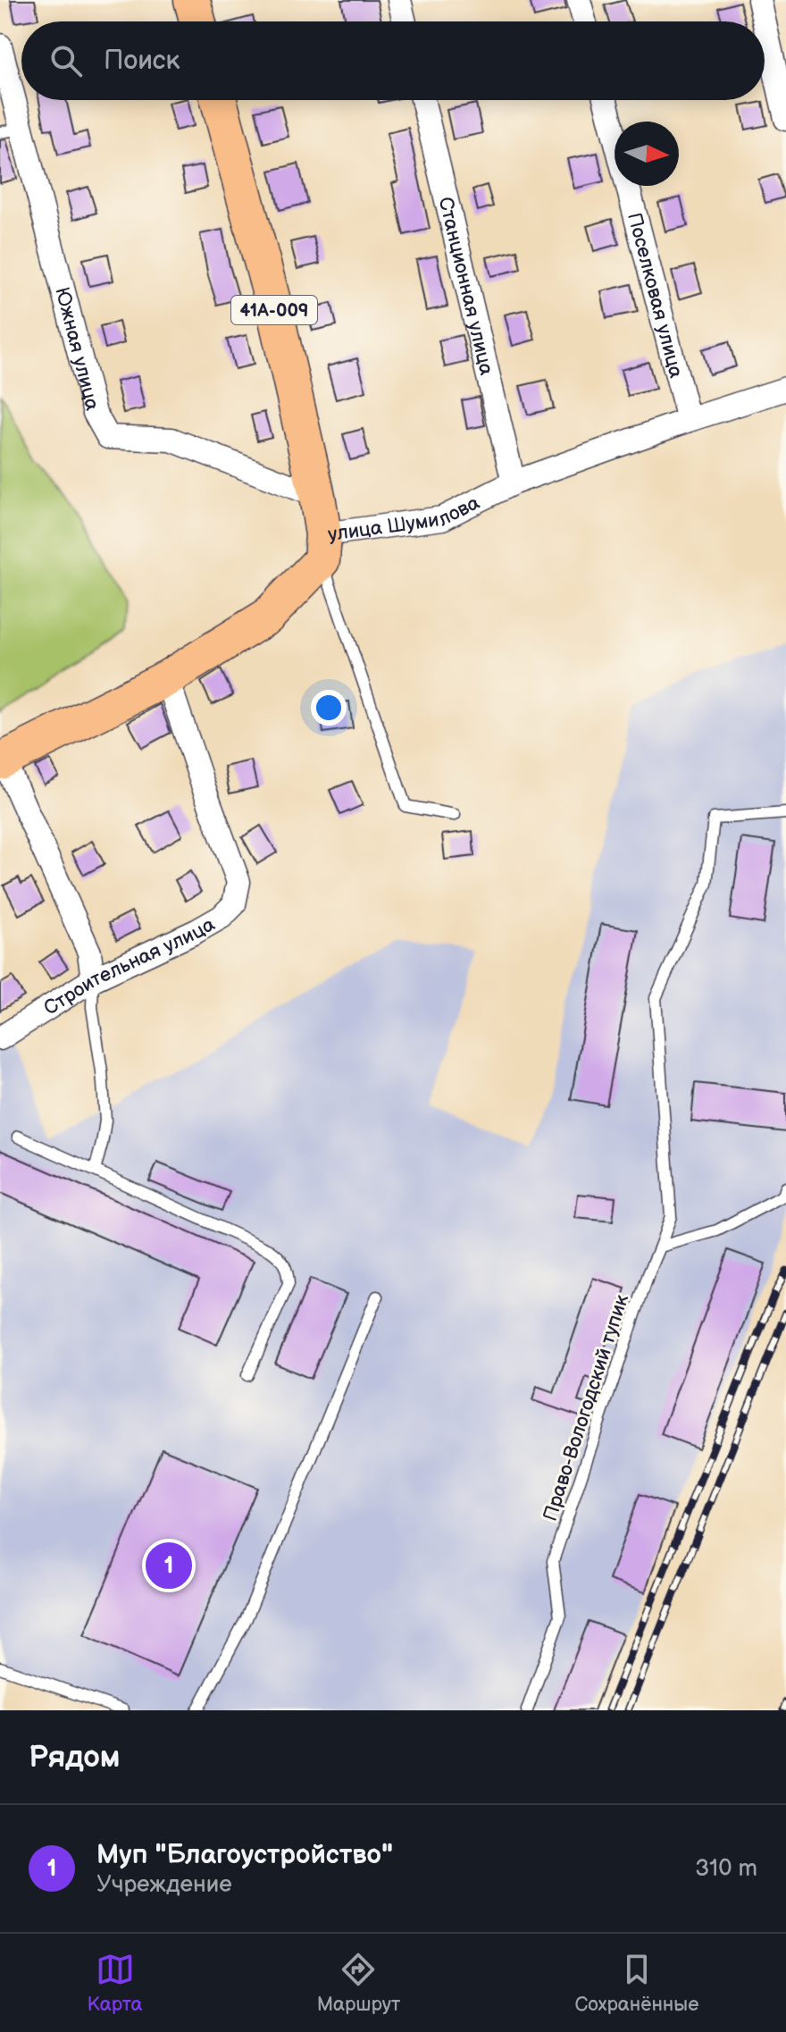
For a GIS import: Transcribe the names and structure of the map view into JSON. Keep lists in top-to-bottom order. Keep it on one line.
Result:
{"streets":{"main road":["41А-009","улица Шумилова"],"street":["Станционная улица","Поселковая улица","Южная улица","Строительная улица"],"lane":["Право-Вологодский тупик"]},"crossings":[["Станционная улица","улица Шумилова"],["Поселковая улица","улица Шумилова"],["41А-009","Южная улица"],["41А-009","улица Шумилова"],["улица Шумилова","Строительная улица"]],"north":"right","page":{"search":"Поиск","pins":"1","heading":"Рядом","list":[{"mark":"1","name":"Муп \"Благоустройство\"","note":"Учреждение","value":"310 m"}],"nav":["Карта","Маршрут","Сохранённые"]}}
